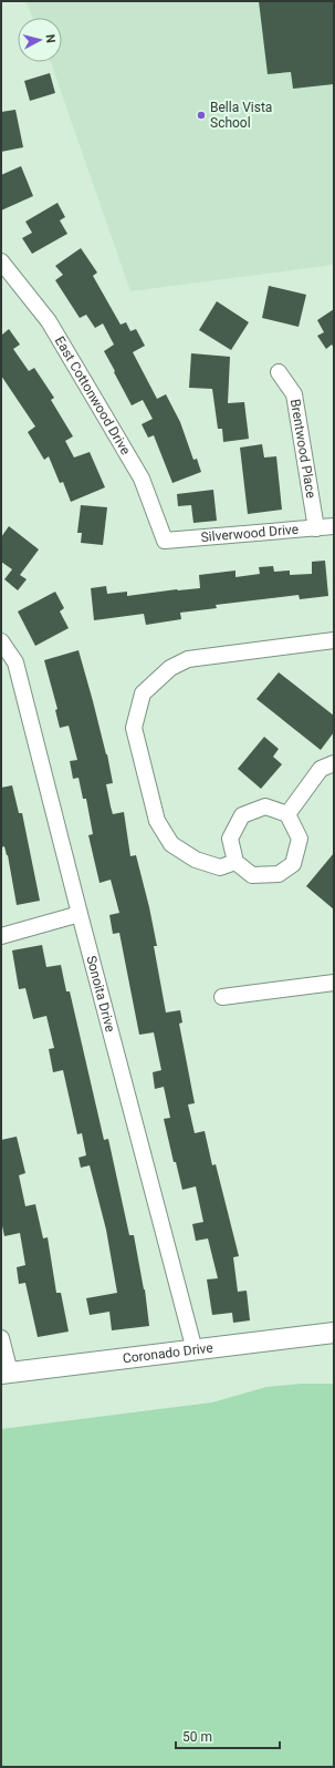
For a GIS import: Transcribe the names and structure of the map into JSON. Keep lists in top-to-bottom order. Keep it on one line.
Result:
{"streets":{"street":["East Cottonwood Drive","Brentwood Place","Silverwood Drive","Sonoita Drive","Coronado Drive"]},"crossings":[["East Cottonwood Drive","Silverwood Drive"],["Brentwood Place","Silverwood Drive"],["Sonoita Drive","Coronado Drive"]],"places":["Bella Vista School"],"scale_bar":"50 m","north":"right"}
